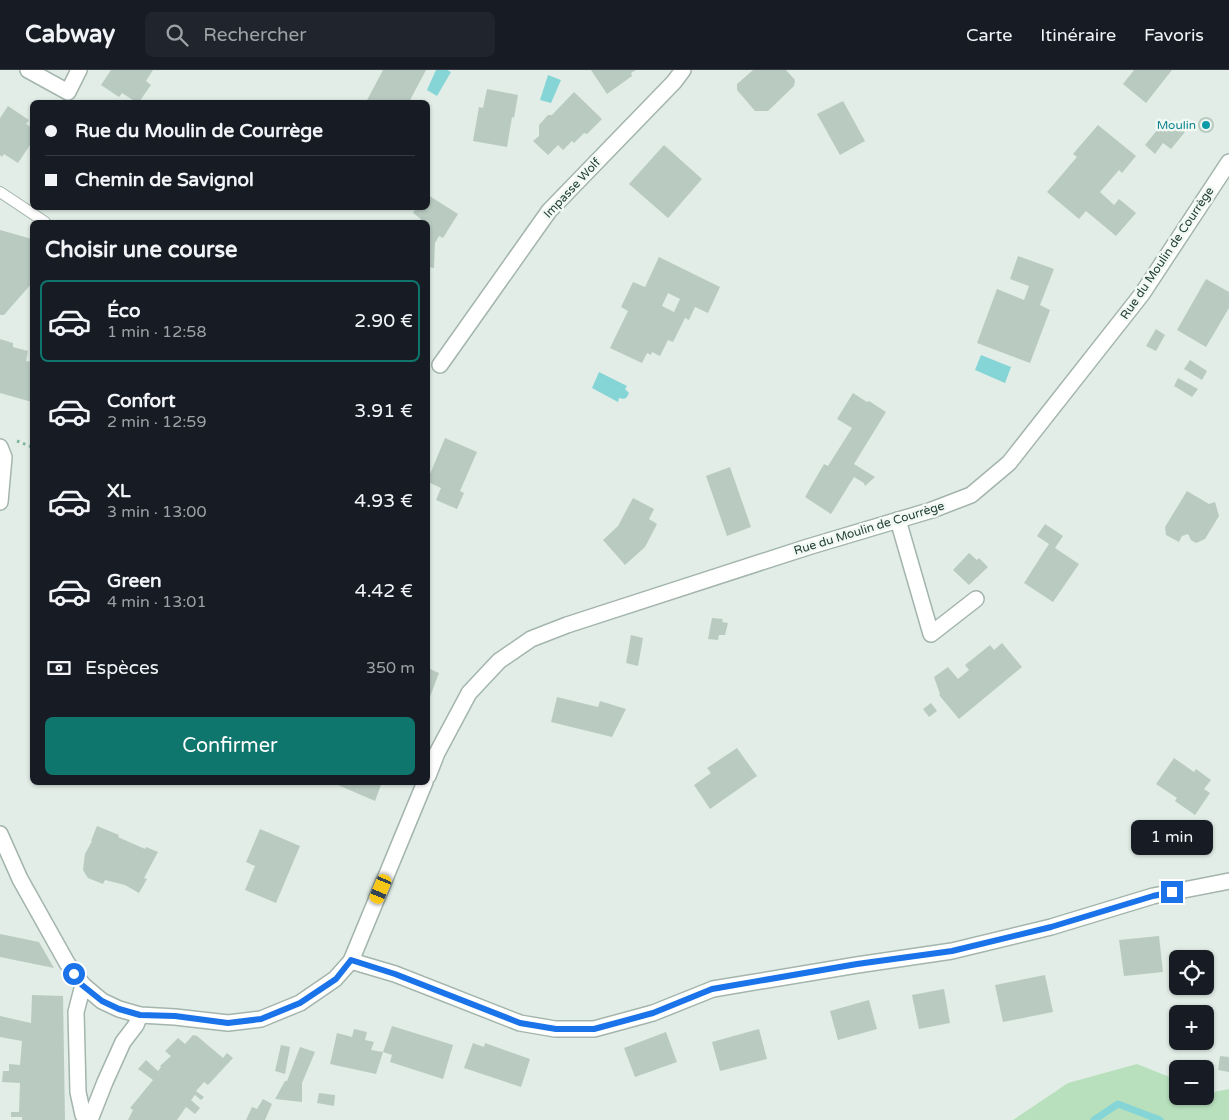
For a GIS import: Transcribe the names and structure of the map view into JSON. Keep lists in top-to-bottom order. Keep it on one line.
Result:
{"streets":{"street":["Impasse Wolf","Rue du Moulin de Courrège"]},"places":["Moulin"],"page":{"header":"Cabway","search":"Rechercher","nav":["Carte","Itinéraire","Favoris"],"banner":["Rue du Moulin de Courrège","Chemin de Savignol"],"heading":"Choisir une course","list":[{"name":"Éco","note":"1 min · 12:58","value":"2.90 €"},{"name":"Confort","note":"2 min · 12:59","value":"3.91 €"},{"name":"XL","note":"3 min · 13:00","value":"4.93 €"},{"name":"Green","note":"4 min · 13:01","value":"4.42 €"}],"pay":["Espèces","350 m"],"buttons":"Confirmer","bubble":"1 min","map_buttons":["+","−"]}}
